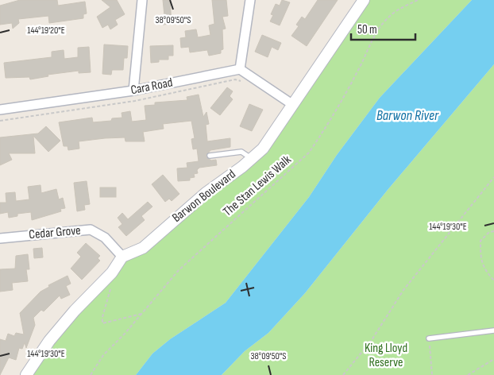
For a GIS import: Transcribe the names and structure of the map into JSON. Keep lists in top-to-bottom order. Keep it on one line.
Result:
{"streets":{"street":["Cara Road","Barwon Boulevard","Cedar Grove"],"path":["The Stan Lewis Walk"]},"crossings":[["Barwon Boulevard","Cedar Grove"]],"water":["Barwon River"],"parks":["King Lloyd Reserve"],"scale_bar":"50 m","coordinates":["38°09'50\"S","144°19'20\"E","144°19'30\"E"]}
